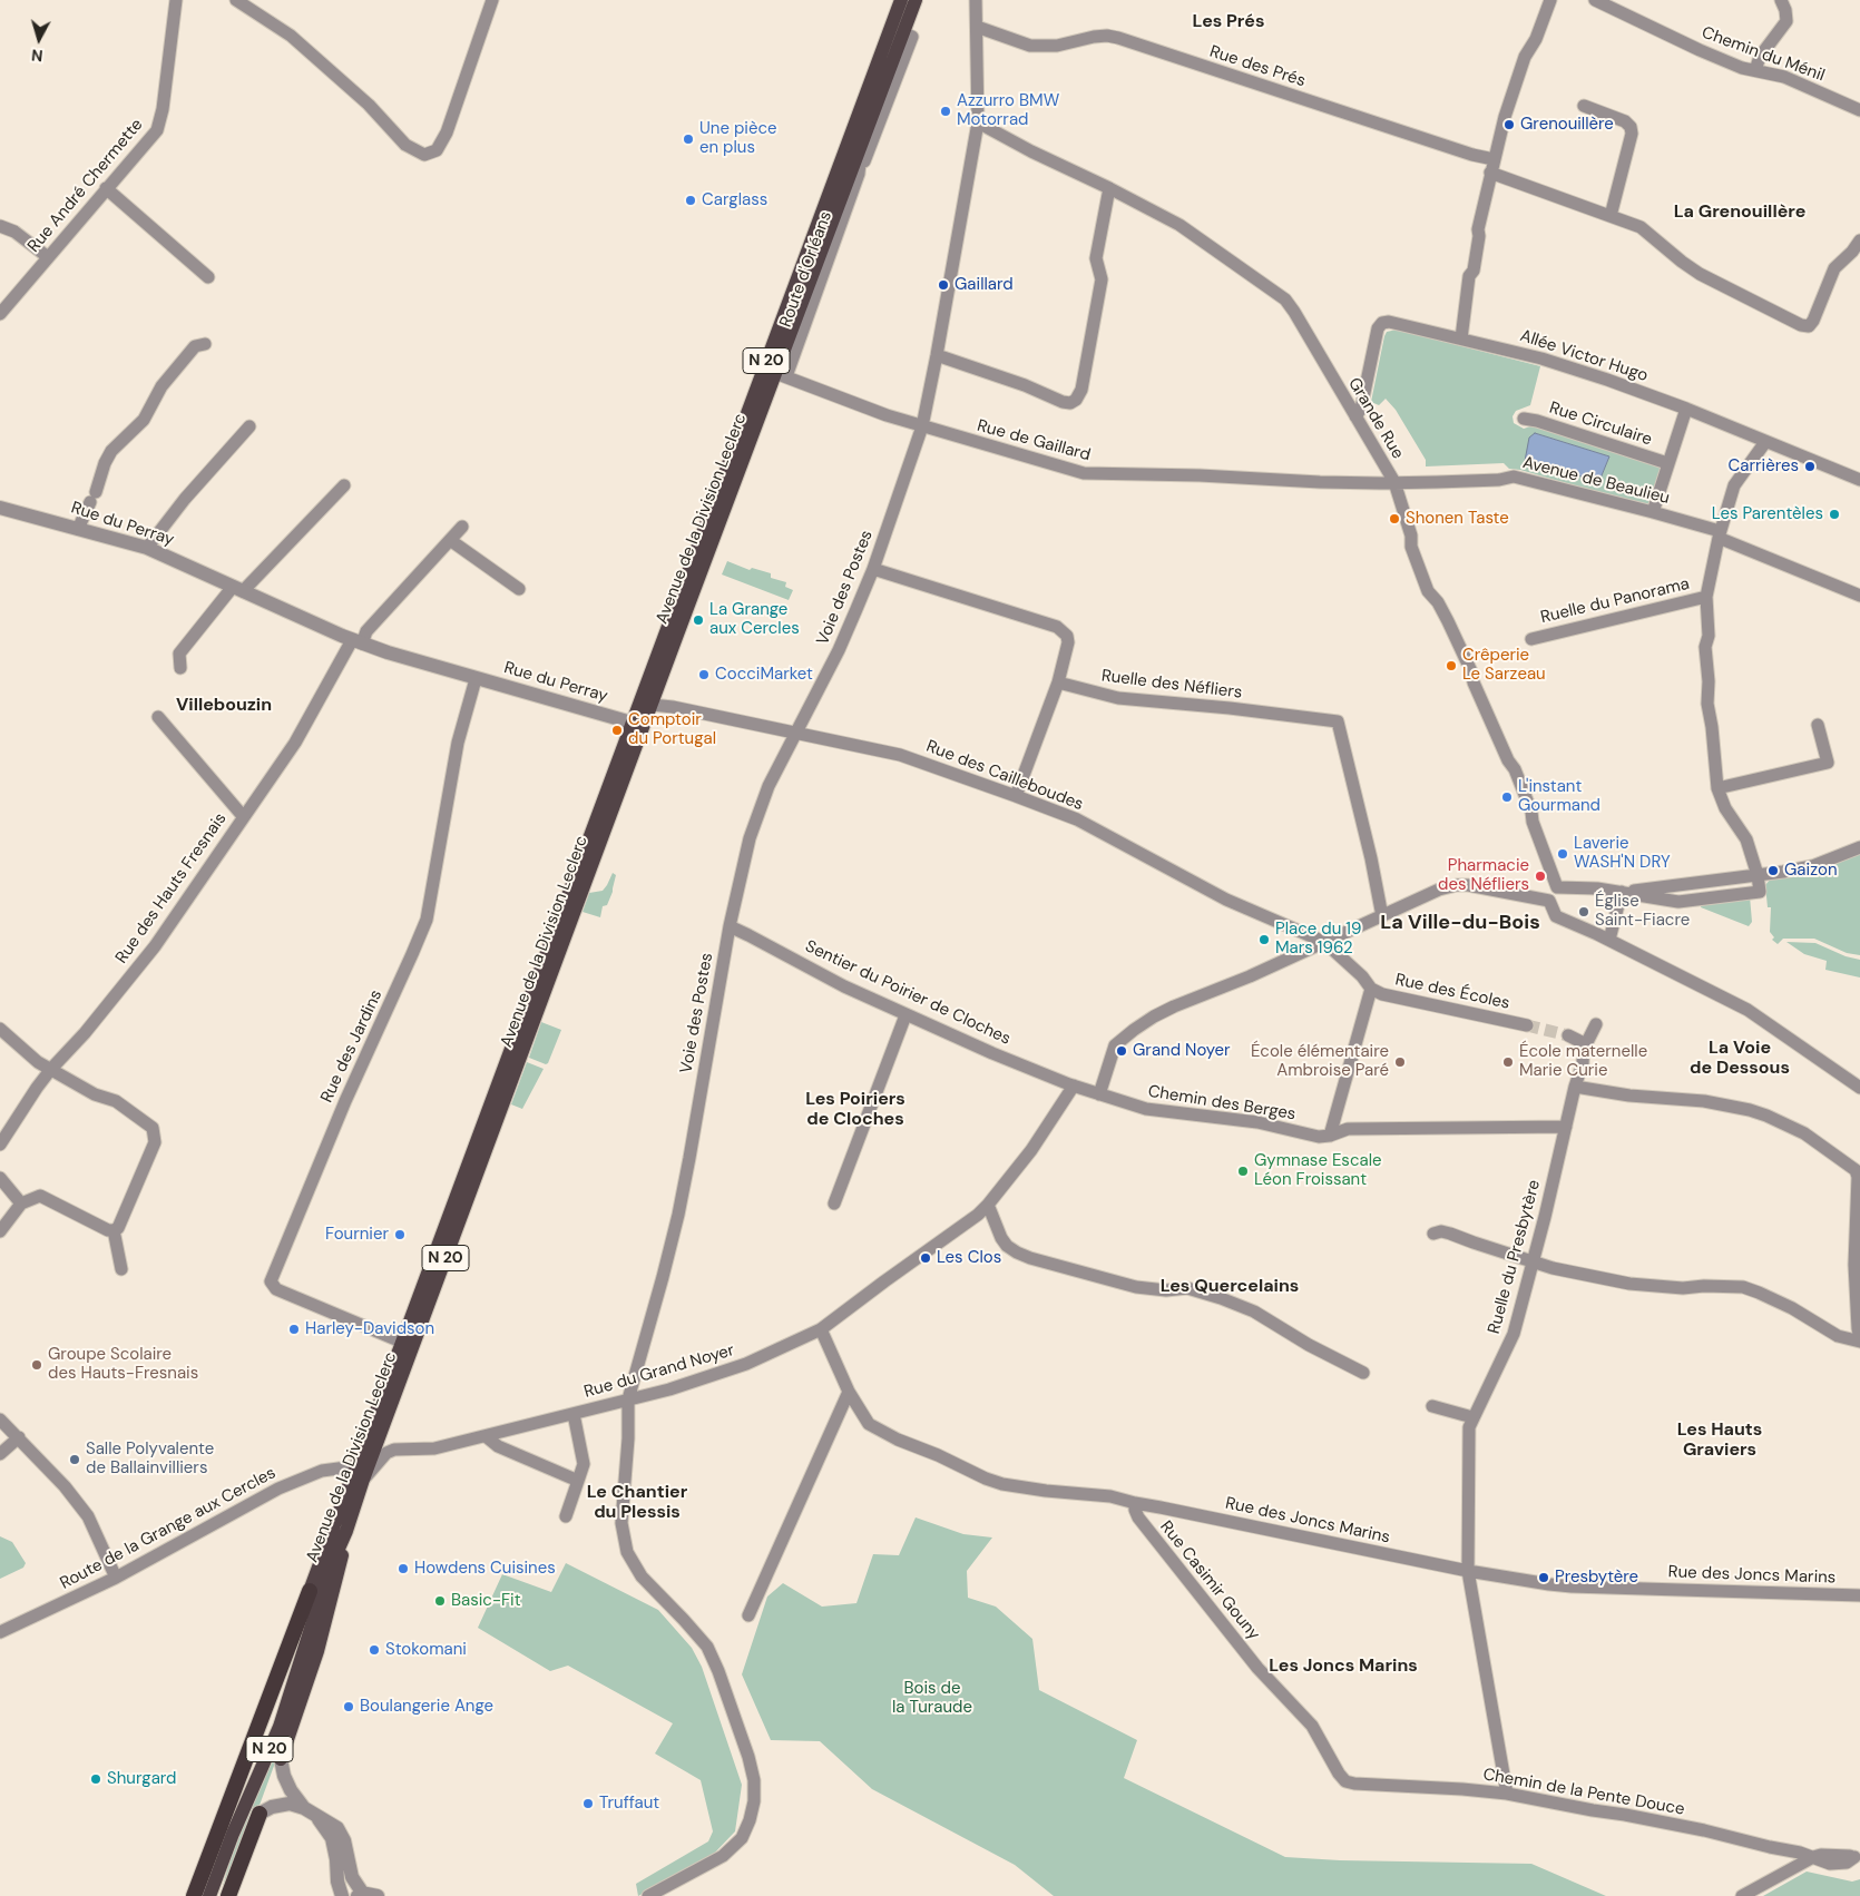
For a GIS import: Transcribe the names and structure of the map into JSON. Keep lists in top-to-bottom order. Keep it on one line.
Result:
{"streets":{"highway":["N 20","Avenue de la Division Leclerc"],"street":["Chemin du Ménil","Rue des Prés","Rue André Chermette","Route d'Orléans","Allée Victor Hugo","Grande Rue","Rue Circulaire","Rue de Gaillard","Avenue de Beaulieu","Rue du Perray","Voie des Postes","Ruelle du Panorama","Ruelle des Néfliers","Rue des Cailleboudes","Rue des Hauts Fresnais","Rue des Écoles","Sentier du Poirier de Cloches","Rue des Jardins","Chemin des Berges","Ruelle du Presbytère","Rue du Grand Noyer","Rue des Joncs Marins","Route de la Grange aux Cercles","Rue Casimir Gouny","Chemin de la Pente Douce"]},"crossings":[["Rue des Prés","Voie des Postes"],["Route d'Orléans","Rue de Gaillard"],["Route d'Orléans","Avenue de la Division Leclerc"],["Allée Victor Hugo","Grande Rue"],["Grande Rue","Rue de Gaillard"],["Grande Rue","Avenue de Beaulieu"],["Grande Rue","Voie des Postes"],["Rue de Gaillard","Avenue de Beaulieu"],["Rue de Gaillard","Avenue de la Division Leclerc"],["Rue de Gaillard","Voie des Postes"],["Avenue de la Division Leclerc","Rue du Perray"],["Avenue de la Division Leclerc","Rue des Cailleboudes"],["Avenue de la Division Leclerc","Rue des Jardins"],["Avenue de la Division Leclerc","Rue du Grand Noyer"],["Avenue de la Division Leclerc","Route de la Grange aux Cercles"],["Rue du Perray","Rue des Hauts Fresnais"],["Rue du Perray","Rue des Jardins"],["Voie des Postes","Rue des Cailleboudes"],["Voie des Postes","Sentier du Poirier de Cloches"],["Voie des Postes","Rue du Grand Noyer"],["Rue des Cailleboudes","Rue des Écoles"],["Sentier du Poirier de Cloches","Chemin des Berges"],["Sentier du Poirier de Cloches","Rue du Grand Noyer"],["Chemin des Berges","Ruelle du Presbytère"],["Chemin des Berges","Rue du Grand Noyer"],["Ruelle du Presbytère","Rue des Joncs Marins"],["Ruelle du Presbytère","Chemin de la Pente Douce"],["Rue du Grand Noyer","Rue des Joncs Marins"],["Rue des Joncs Marins","Rue Casimir Gouny"],["Rue Casimir Gouny","Chemin de la Pente Douce"]],"districts":["Les Prés","La Grenouillère","Villebouzin","La Ville-du-Bois","La Voie de Dessous","Les Poiriers de Cloches","Les Quercelains","Les Hauts Graviers","Le Chantier du Plessis","Les Joncs Marins"],"parks":["Bois de la Turaude"],"places":["Azzurro BMW Motorrad","Grenouillère","Une pièce en plus","Carglass","Gaillard","Carrières","Les Parentèles","Shonen Taste","La Grange aux Cercles","Crêperie Le Sarzeau","CocciMarket","Comptoir du Portugal","L'instant Gourmand","Laverie WASH'N DRY","Gaizon","Pharmacie des Néfliers","Église Saint-Fiacre","Place du 19 Mars 1962","Grand Noyer","École élémentaire Ambroise Paré","École maternelle Marie Curie","Gymnase Escale Léon Froissant","Fournier","Les Clos","Harley-Davidson","Groupe Scolaire des Hauts-Fresnais","Salle Polyvalente de Ballainvilliers","Howdens Cuisines","Presbytère","Basic-Fit","Stokomani","Boulangerie Ange","Shurgard","Truffaut"],"north":"bottom"}
